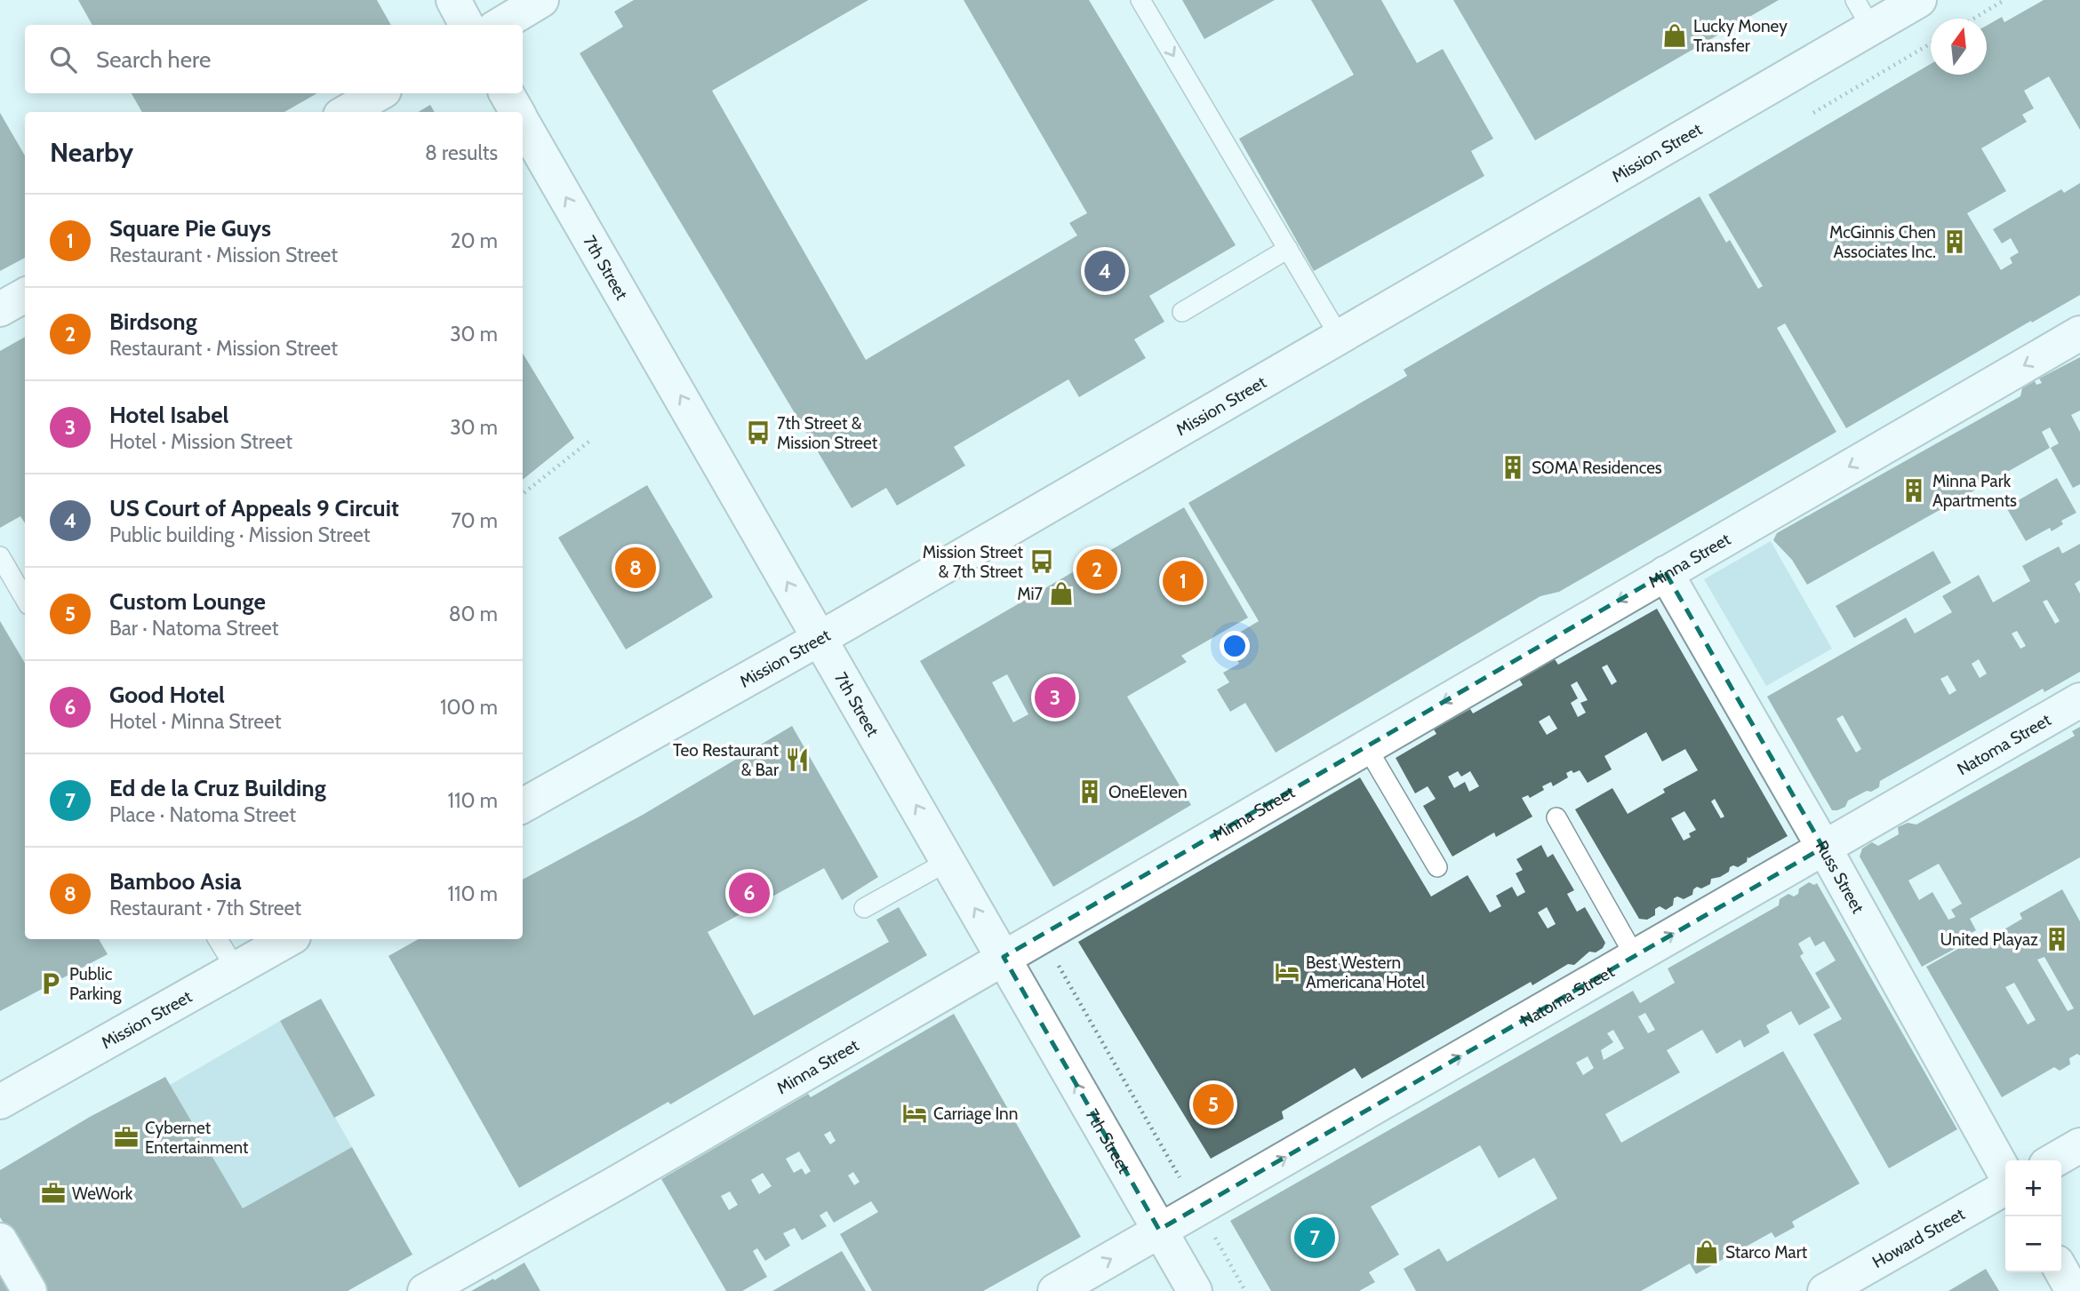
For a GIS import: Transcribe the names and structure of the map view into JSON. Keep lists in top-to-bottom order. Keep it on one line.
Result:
{"streets":{"street":["Mission Street","7th Street","Minna Street","Natoma Street","Russ Street","Howard Street"]},"crossings":[["Mission Street","7th Street"],["7th Street","Minna Street"],["7th Street","Natoma Street"],["Minna Street","Russ Street"],["Natoma Street","Russ Street"]],"one_way":["7th Street","Minna Street","Natoma Street"],"places":{"shop":["Lucky Money Transfer","Mi7","Starco Mart"],"building":["McGinnis Chen Associates Inc.","SOMA Residences","Minna Park Apartments","OneEleven","United Playaz"],"bus stop":["7th Street & Mission Street","Mission Street & 7th Street"],"restaurant":["Teo Restaurant & Bar"],"hotel":["Best Western Americana Hotel","Carriage Inn"],"parking":["Public Parking"],"office":["Cybernet Entertainment","WeWork"]},"north":"top","page":{"search":"Search here","heading":["Nearby","8 results"],"list":[{"mark":"1","name":"Square Pie Guys","note":"Restaurant · Mission Street","value":"20 m"},{"mark":"2","name":"Birdsong","note":"Restaurant · Mission Street","value":"30 m"},{"mark":"3","name":"Hotel Isabel","note":"Hotel · Mission Street","value":"30 m"},{"mark":"4","name":"US Court of Appeals 9 Circuit","note":"Public building · Mission Street","value":"70 m"},{"mark":"5","name":"Custom Lounge","note":"Bar · Natoma Street","value":"80 m"},{"mark":"6","name":"Good Hotel","note":"Hotel · Minna Street","value":"100 m"},{"mark":"7","name":"Ed de la Cruz Building","note":"Place · Natoma Street","value":"110 m"},{"mark":"8","name":"Bamboo Asia","note":"Restaurant · 7th Street","value":"110 m"}],"pins":["4","8","2","1","3","6","5","7"],"map_buttons":["+","−"]}}
